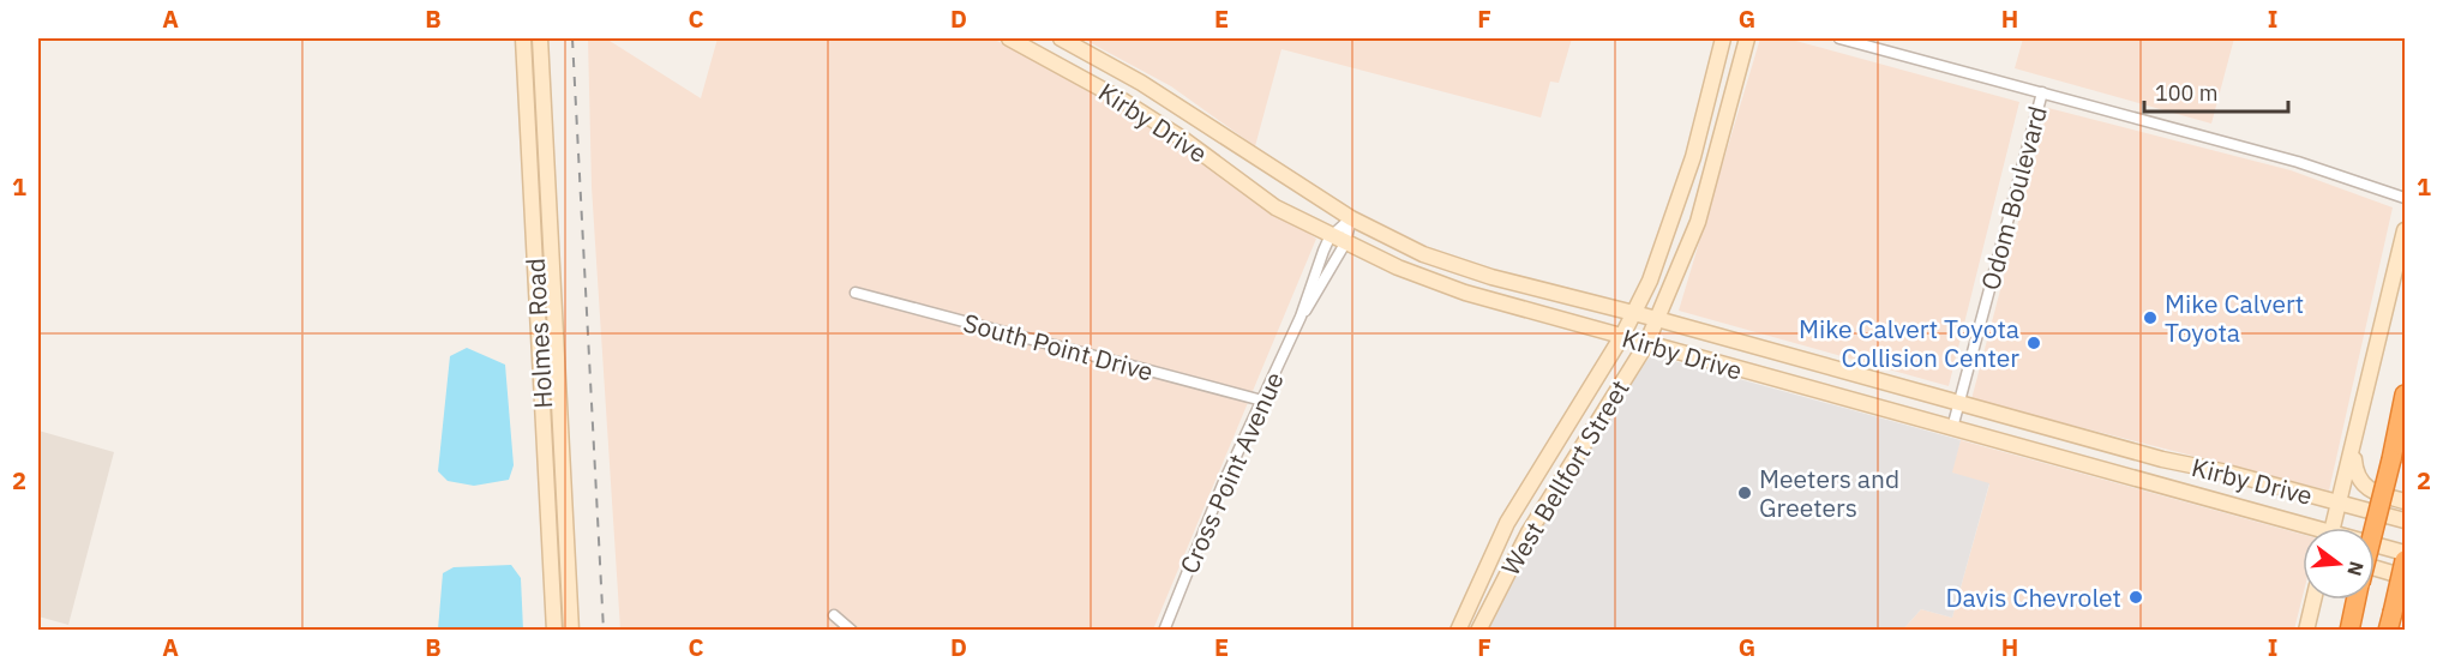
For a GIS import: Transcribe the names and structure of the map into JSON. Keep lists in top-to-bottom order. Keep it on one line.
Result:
{"streets":{"main road":["Kirby Drive","Holmes Road","West Bellfort Street"],"street":["Odom Boulevard","South Point Drive","Cross Point Avenue"]},"crossings":[["Kirby Drive","Odom Boulevard"],["Kirby Drive","Cross Point Avenue"],["Kirby Drive","West Bellfort Street"],["South Point Drive","Cross Point Avenue"]],"places":["Mike Calvert Toyota","Mike Calvert Toyota Collision Center","Meeters and Greeters","Davis Chevrolet"],"scale_bar":"100 m","north":"right","grid":{"columns":["A","B","C","D","E","F","G","H","I"],"rows":["1","2"]}}
